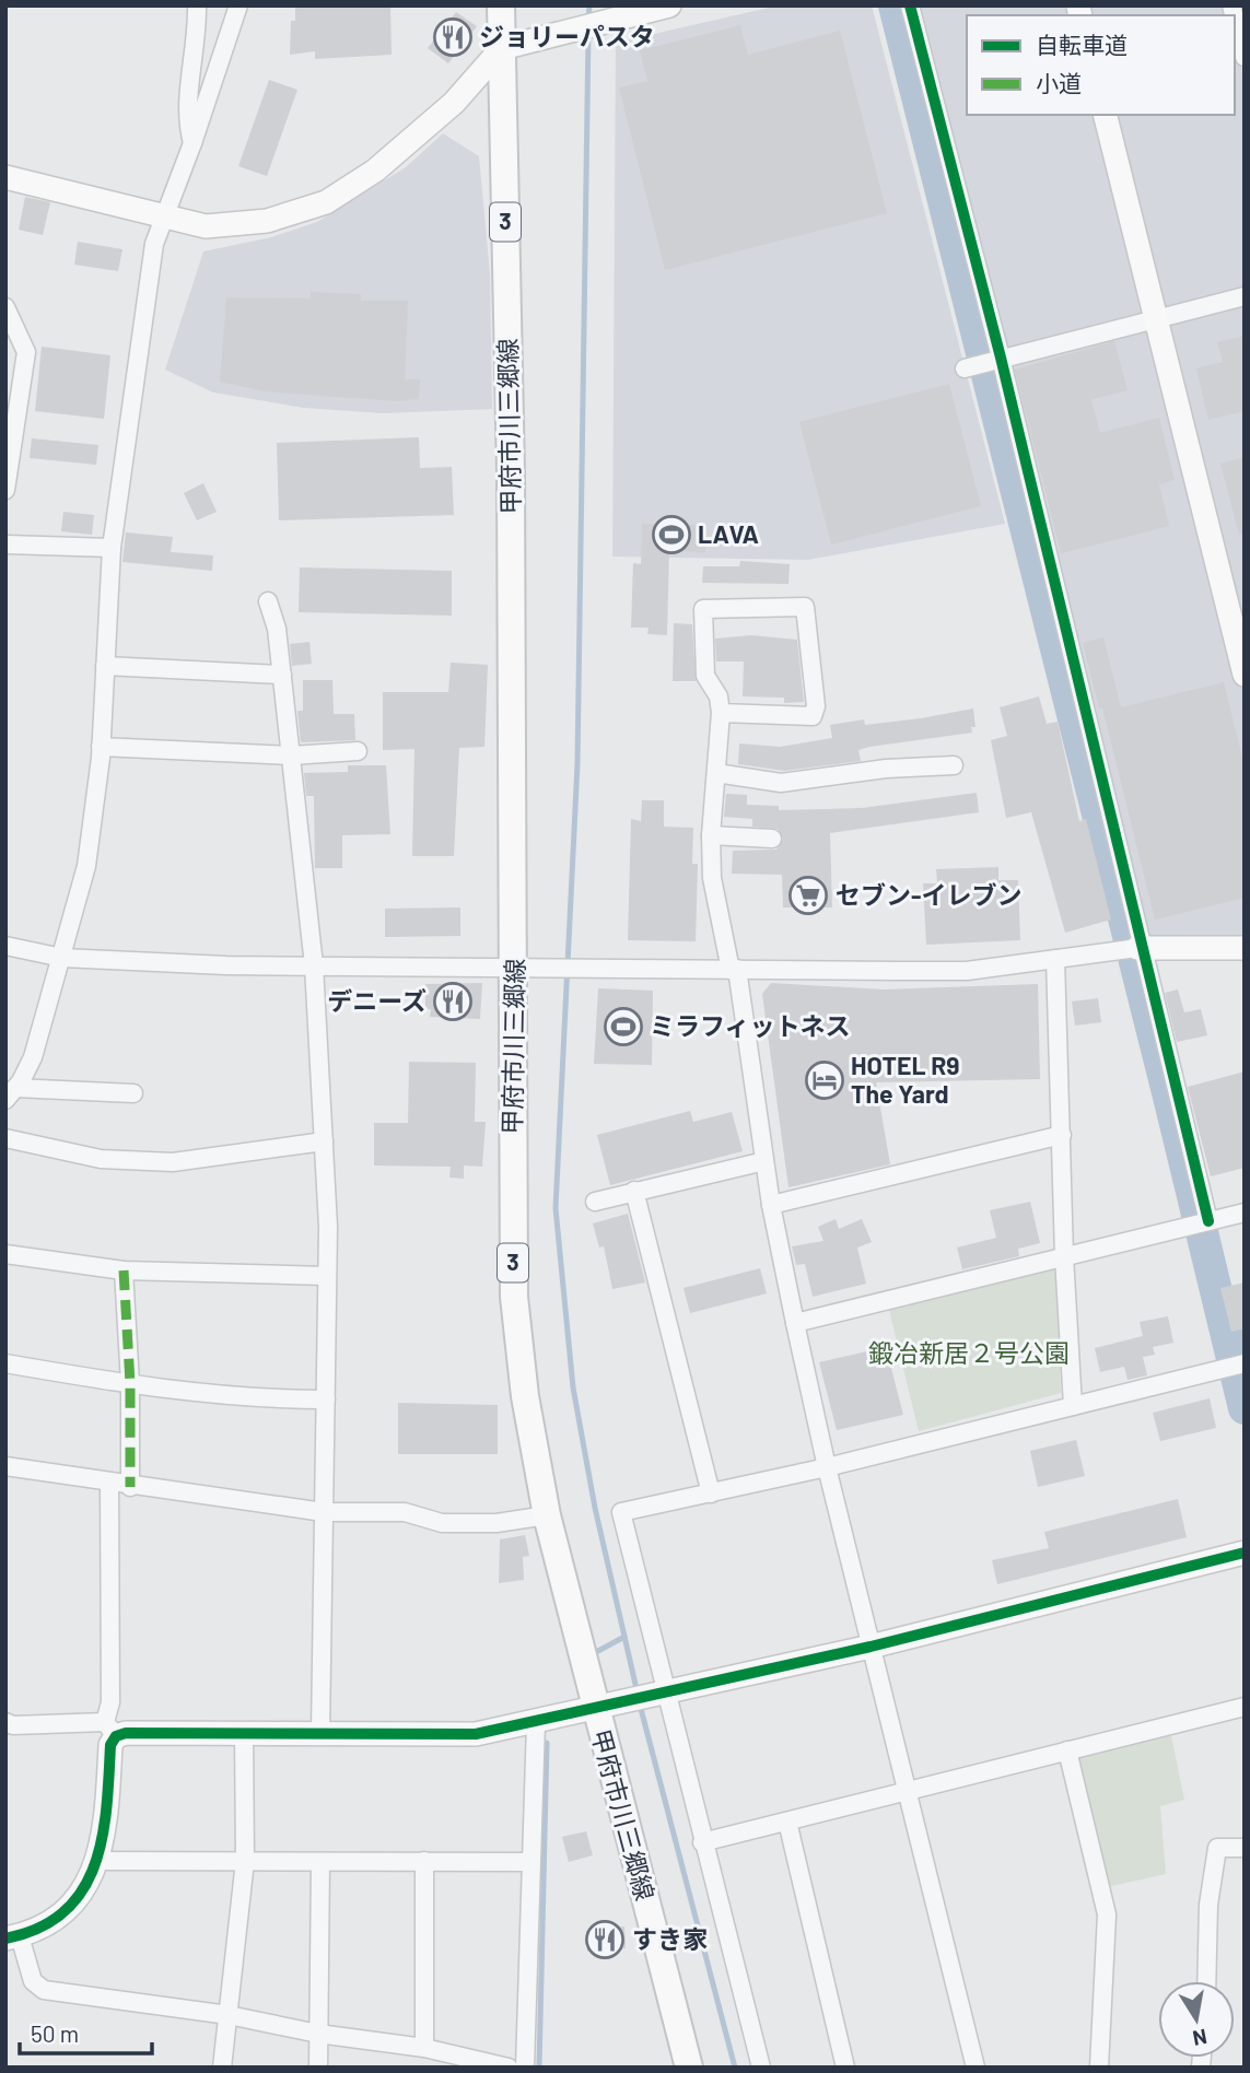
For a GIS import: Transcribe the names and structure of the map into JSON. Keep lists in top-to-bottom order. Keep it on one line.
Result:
{"streets":{"main road":["3","甲府市川三郷線"]},"parks":["鍛冶新居２号公園"],"places":{"restaurant":["ジョリーパスタ","デニーズ","すき家"],"sports":["LAVA","ミラフィットネス"],"supermarket":["セブン-イレブン"],"hotel":["HOTEL R9 The Yard"]},"legend":["自転車道","小道"],"scale_bar":"50 m","north":"bottom"}
